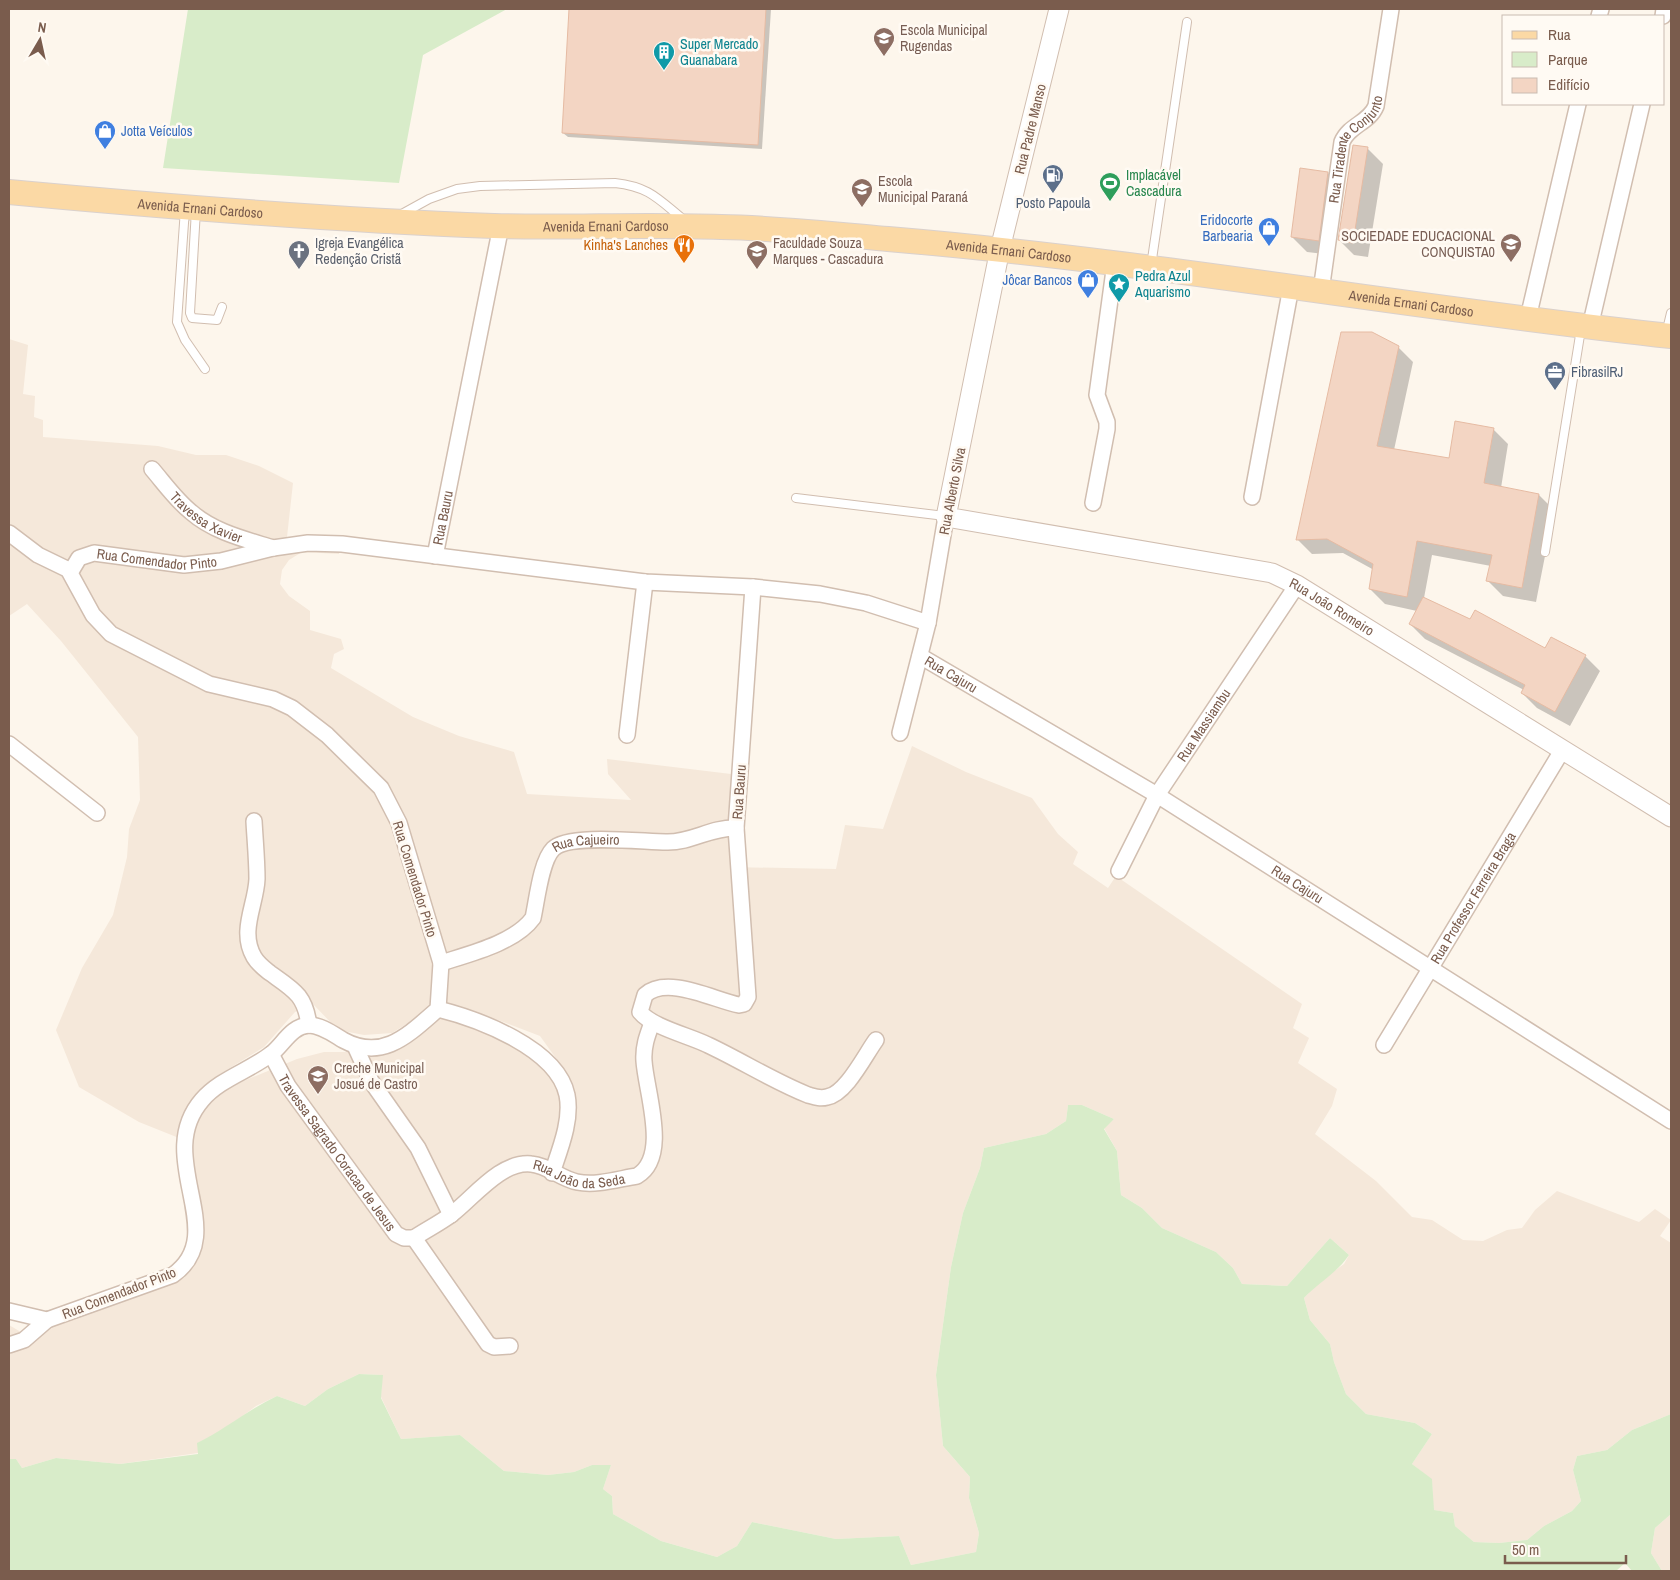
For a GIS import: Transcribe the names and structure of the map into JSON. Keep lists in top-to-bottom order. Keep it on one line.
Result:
{"streets":{"main road":["Avenida Ernani Cardoso"],"street":["Rua Padre Manso","Rua Tiradente Conjunto","Rua Alberto Silva","Travessa Xavier","Rua Bauru","Rua Comendador Pinto","Rua João Romeiro","Rua Cajuru","Rua Massiambu","Rua Cajueiro","Rua Professor Ferreira Braga","Travessa Sagrado Coracao de Jesus","Rua Joāo da Seda"]},"crossings":[["Rua Padre Manso","Avenida Ernani Cardoso"],["Rua Padre Manso","Rua Alberto Silva"],["Rua Tiradente Conjunto","Avenida Ernani Cardoso"],["Avenida Ernani Cardoso","Rua Alberto Silva"],["Avenida Ernani Cardoso","Rua Bauru"],["Rua Alberto Silva","Rua Bauru"],["Rua Alberto Silva","Rua João Romeiro"],["Rua Alberto Silva","Rua Cajuru"],["Travessa Xavier","Rua Comendador Pinto"],["Rua Bauru","Rua Comendador Pinto"],["Rua Bauru","Rua Cajueiro"],["Rua Bauru","Rua Joāo da Seda"],["Rua Comendador Pinto","Rua Cajueiro"],["Rua Comendador Pinto","Travessa Sagrado Coracao de Jesus"],["Rua João Romeiro","Rua Massiambu"],["Rua João Romeiro","Rua Professor Ferreira Braga"],["Rua Cajuru","Rua Massiambu"],["Rua Cajuru","Rua Professor Ferreira Braga"],["Travessa Sagrado Coracao de Jesus","Rua Joāo da Seda"]],"places":{"school or university":["Escola Municipal Rugendas","Escola Municipal Paraná","SOCIEDADE EDUCACIONAL CONQUISTA0","Faculdade Souza Marques - Cascadura","Creche Municipal Josué de Castro"],"building":["Super Mercado Guanabara"],"shop":["Jotta Veículos","Eridocorte Barbearia","Jôcar Bancos"],"fuel station":["Posto Papoula"],"sports":["Implacável Cascadura"],"restaurant":["Kinha's Lanches"],"church":["Igreja Evangélica Redenção Cristã"],"place":["Pedra Azul Aquarismo"],"office":["FibrasilRJ"]},"legend":["Rua","Parque","Edifício"],"scale_bar":"50 m","north":"top"}
